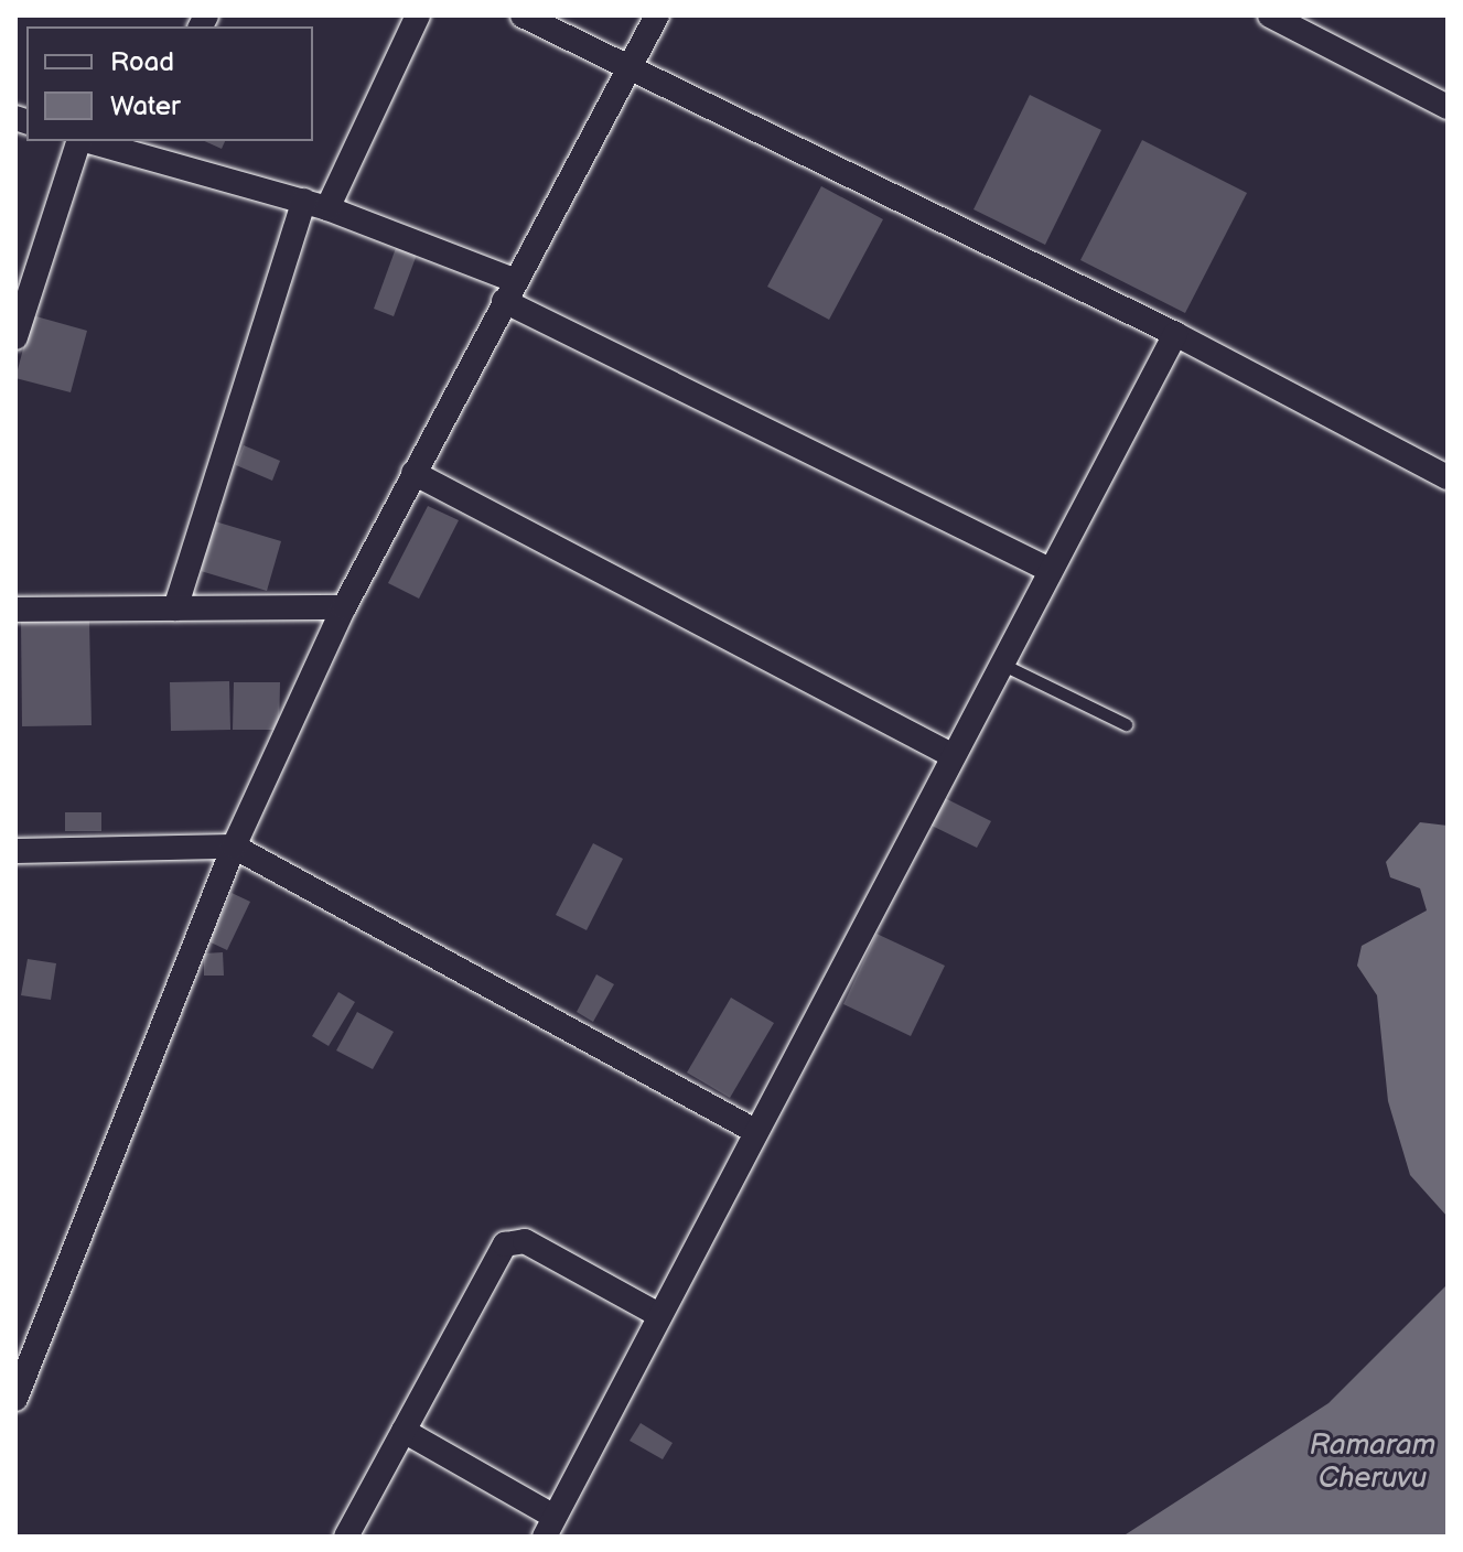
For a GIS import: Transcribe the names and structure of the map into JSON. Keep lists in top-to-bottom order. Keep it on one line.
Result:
{"water":["Ramaram Cheruvu"],"legend":["Road","Water"]}
